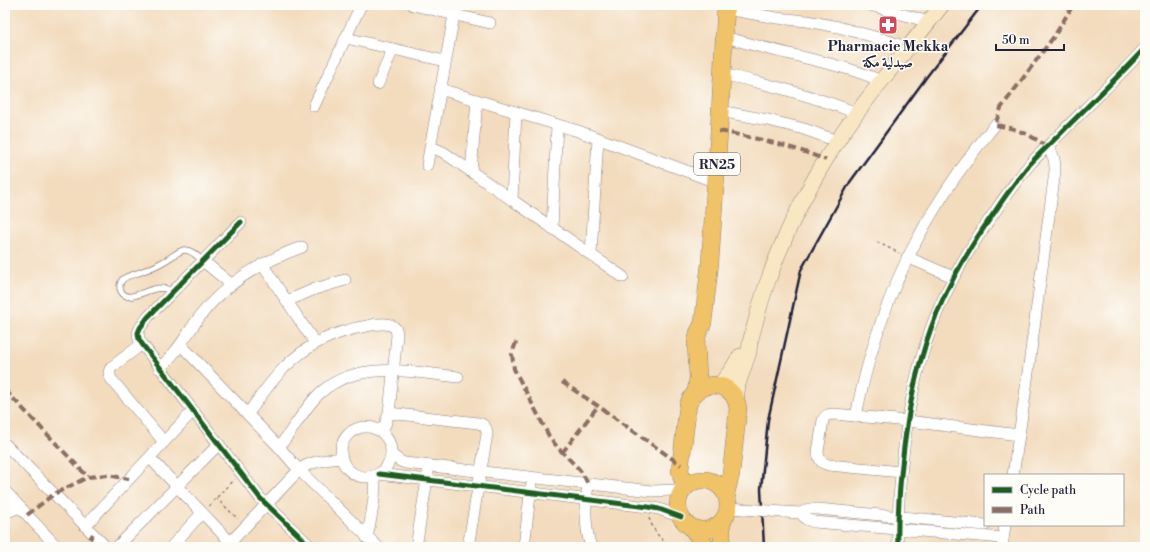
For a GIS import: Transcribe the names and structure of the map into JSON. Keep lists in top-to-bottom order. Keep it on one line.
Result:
{"streets":{"main road":["RN25"]},"places":{"pharmacy":["Pharmacie Mekka صيدلية مكة"]},"legend":["Cycle path","Path"],"scale_bar":"50 m"}
